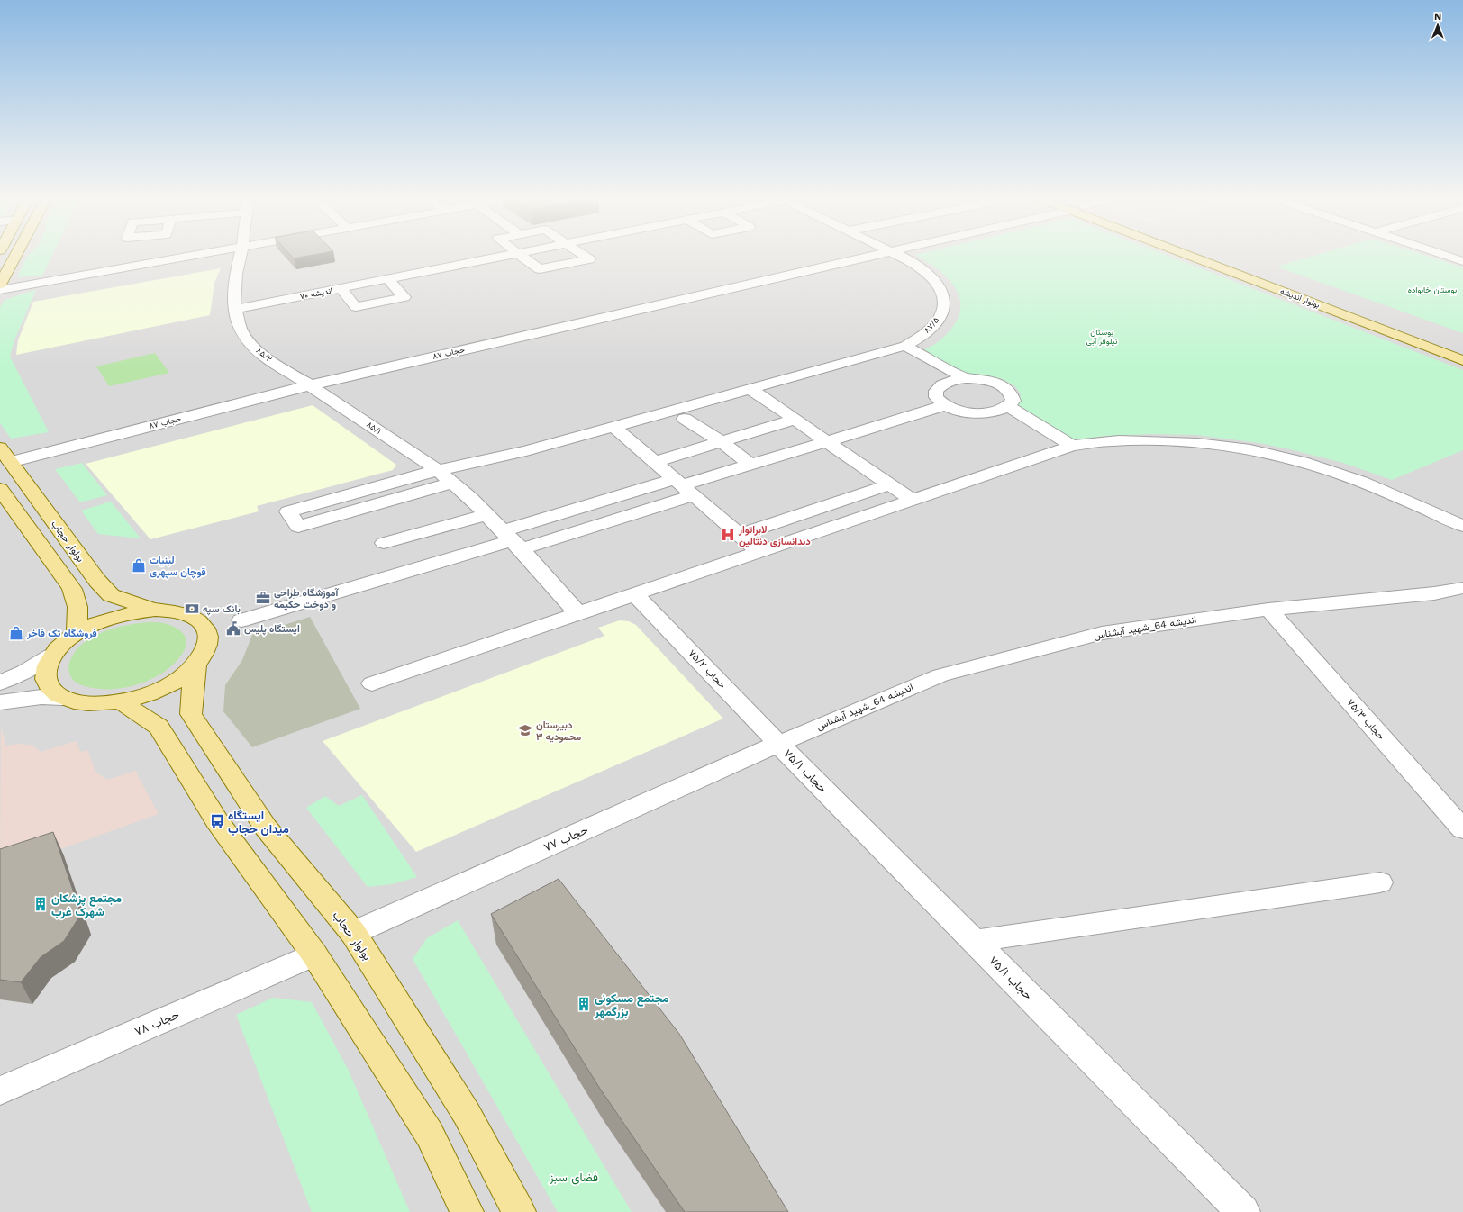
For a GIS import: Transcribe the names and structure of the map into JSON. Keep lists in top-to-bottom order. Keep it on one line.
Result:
{"streets":{"main road":["بولوار اندیشه","بولوار حجاب"],"street":["اندیشه ۷۰","۸۷/۵","حجاب ۸۷","۸۵/۲","۸۵/۱","اندیشه 64_شهید آبشناس","حجاب ۷۵/۲","حجاب ۷۵/۳","حجاب ۷۵/۱","حجاب ۷۷","حجاب ۷۸"]},"crossings":[["اندیشه ۷۰","۸۵/۲"],["حجاب ۸۷","۸۵/۲"],["حجاب ۸۷","۸۵/۱"],["حجاب ۸۷","بولوار حجاب"],["۸۵/۲","۸۵/۱"],["بولوار حجاب","حجاب ۷۷"],["اندیشه 64_شهید آبشناس","حجاب ۷۵/۲"],["اندیشه 64_شهید آبشناس","حجاب ۷۵/۳"],["اندیشه 64_شهید آبشناس","حجاب ۷۵/۱"],["اندیشه 64_شهید آبشناس","حجاب ۷۷"],["حجاب ۷۵/۲","حجاب ۷۵/۱"],["حجاب ۷۵/۲","حجاب ۷۷"],["حجاب ۷۵/۱","حجاب ۷۷"]],"parks":["بوستان خانواده","بوستان نیلوفر آبی","فضای سبز"],"places":{"hospital":["لابراتوار دندانسازی دنتالین"],"shop":["لبنیات قوچان سپهری","فروشگاه تک فاخر"],"office":["آموزشگاه طراحی و دوخت حکیمه"],"bank":["بانک سپه"],"public building":["ایستگاه پلیس"],"school or university":["دبیرستان محمودیه ۳"],"bus stop":["ایستگاه میدان حجاب"],"building":["مجتمع پزشکان شهرک غرب","مجتمع مسکونی بزرگمهر"]},"north":"top"}
